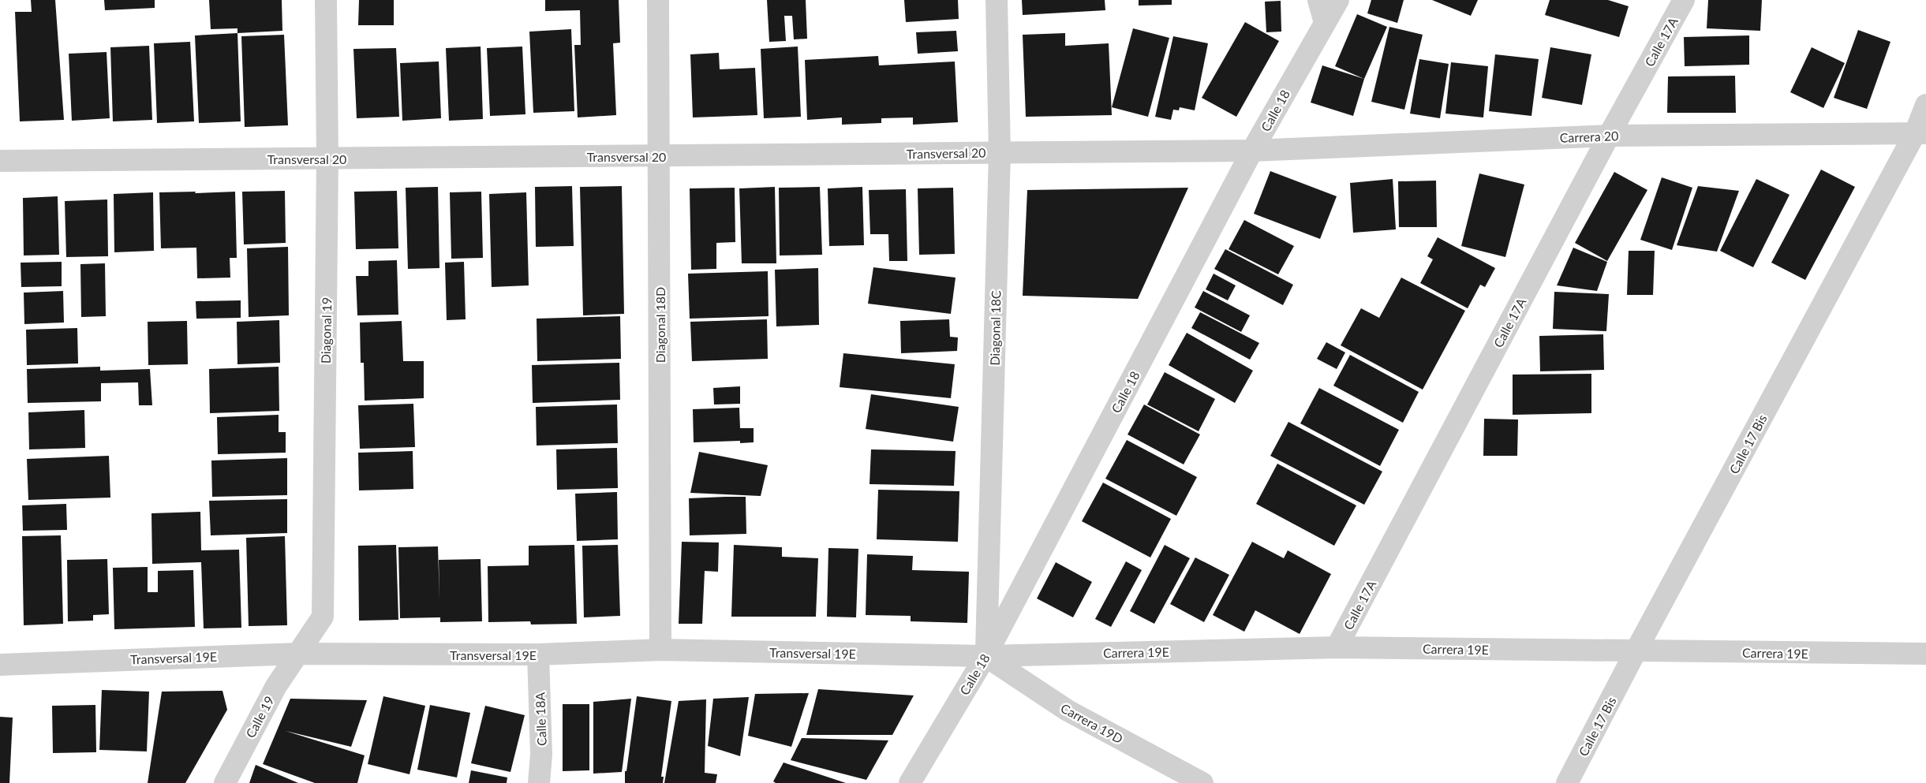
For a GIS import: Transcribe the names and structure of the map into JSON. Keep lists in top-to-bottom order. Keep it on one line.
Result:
{"streets":{"street":["Calle 17A","Calle 18","Carrera 20","Transversal 20","Diagonal 18D","Diagonal 18C","Diagonal 19","Calle 17 Bis","Carrera 19E","Transversal 19E","Calle 19","Calle 18A","Carrera 19D"]},"crossings":[["Calle 17A","Carrera 20"],["Calle 17A","Carrera 19E"],["Calle 18","Carrera 20"],["Calle 18","Transversal 20"],["Calle 18","Diagonal 18C"],["Calle 18","Carrera 19E"],["Calle 18","Transversal 19E"],["Calle 18","Carrera 19D"],["Carrera 20","Transversal 20"],["Carrera 20","Calle 17 Bis"],["Transversal 20","Diagonal 18D"],["Transversal 20","Diagonal 18C"],["Transversal 20","Diagonal 19"],["Diagonal 18D","Transversal 19E"],["Diagonal 18C","Carrera 19E"],["Diagonal 18C","Transversal 19E"],["Diagonal 18C","Carrera 19D"],["Diagonal 19","Transversal 19E"],["Diagonal 19","Calle 19"],["Calle 17 Bis","Carrera 19E"],["Carrera 19E","Transversal 19E"],["Carrera 19E","Carrera 19D"],["Transversal 19E","Calle 19"],["Transversal 19E","Calle 18A"],["Transversal 19E","Carrera 19D"]]}
